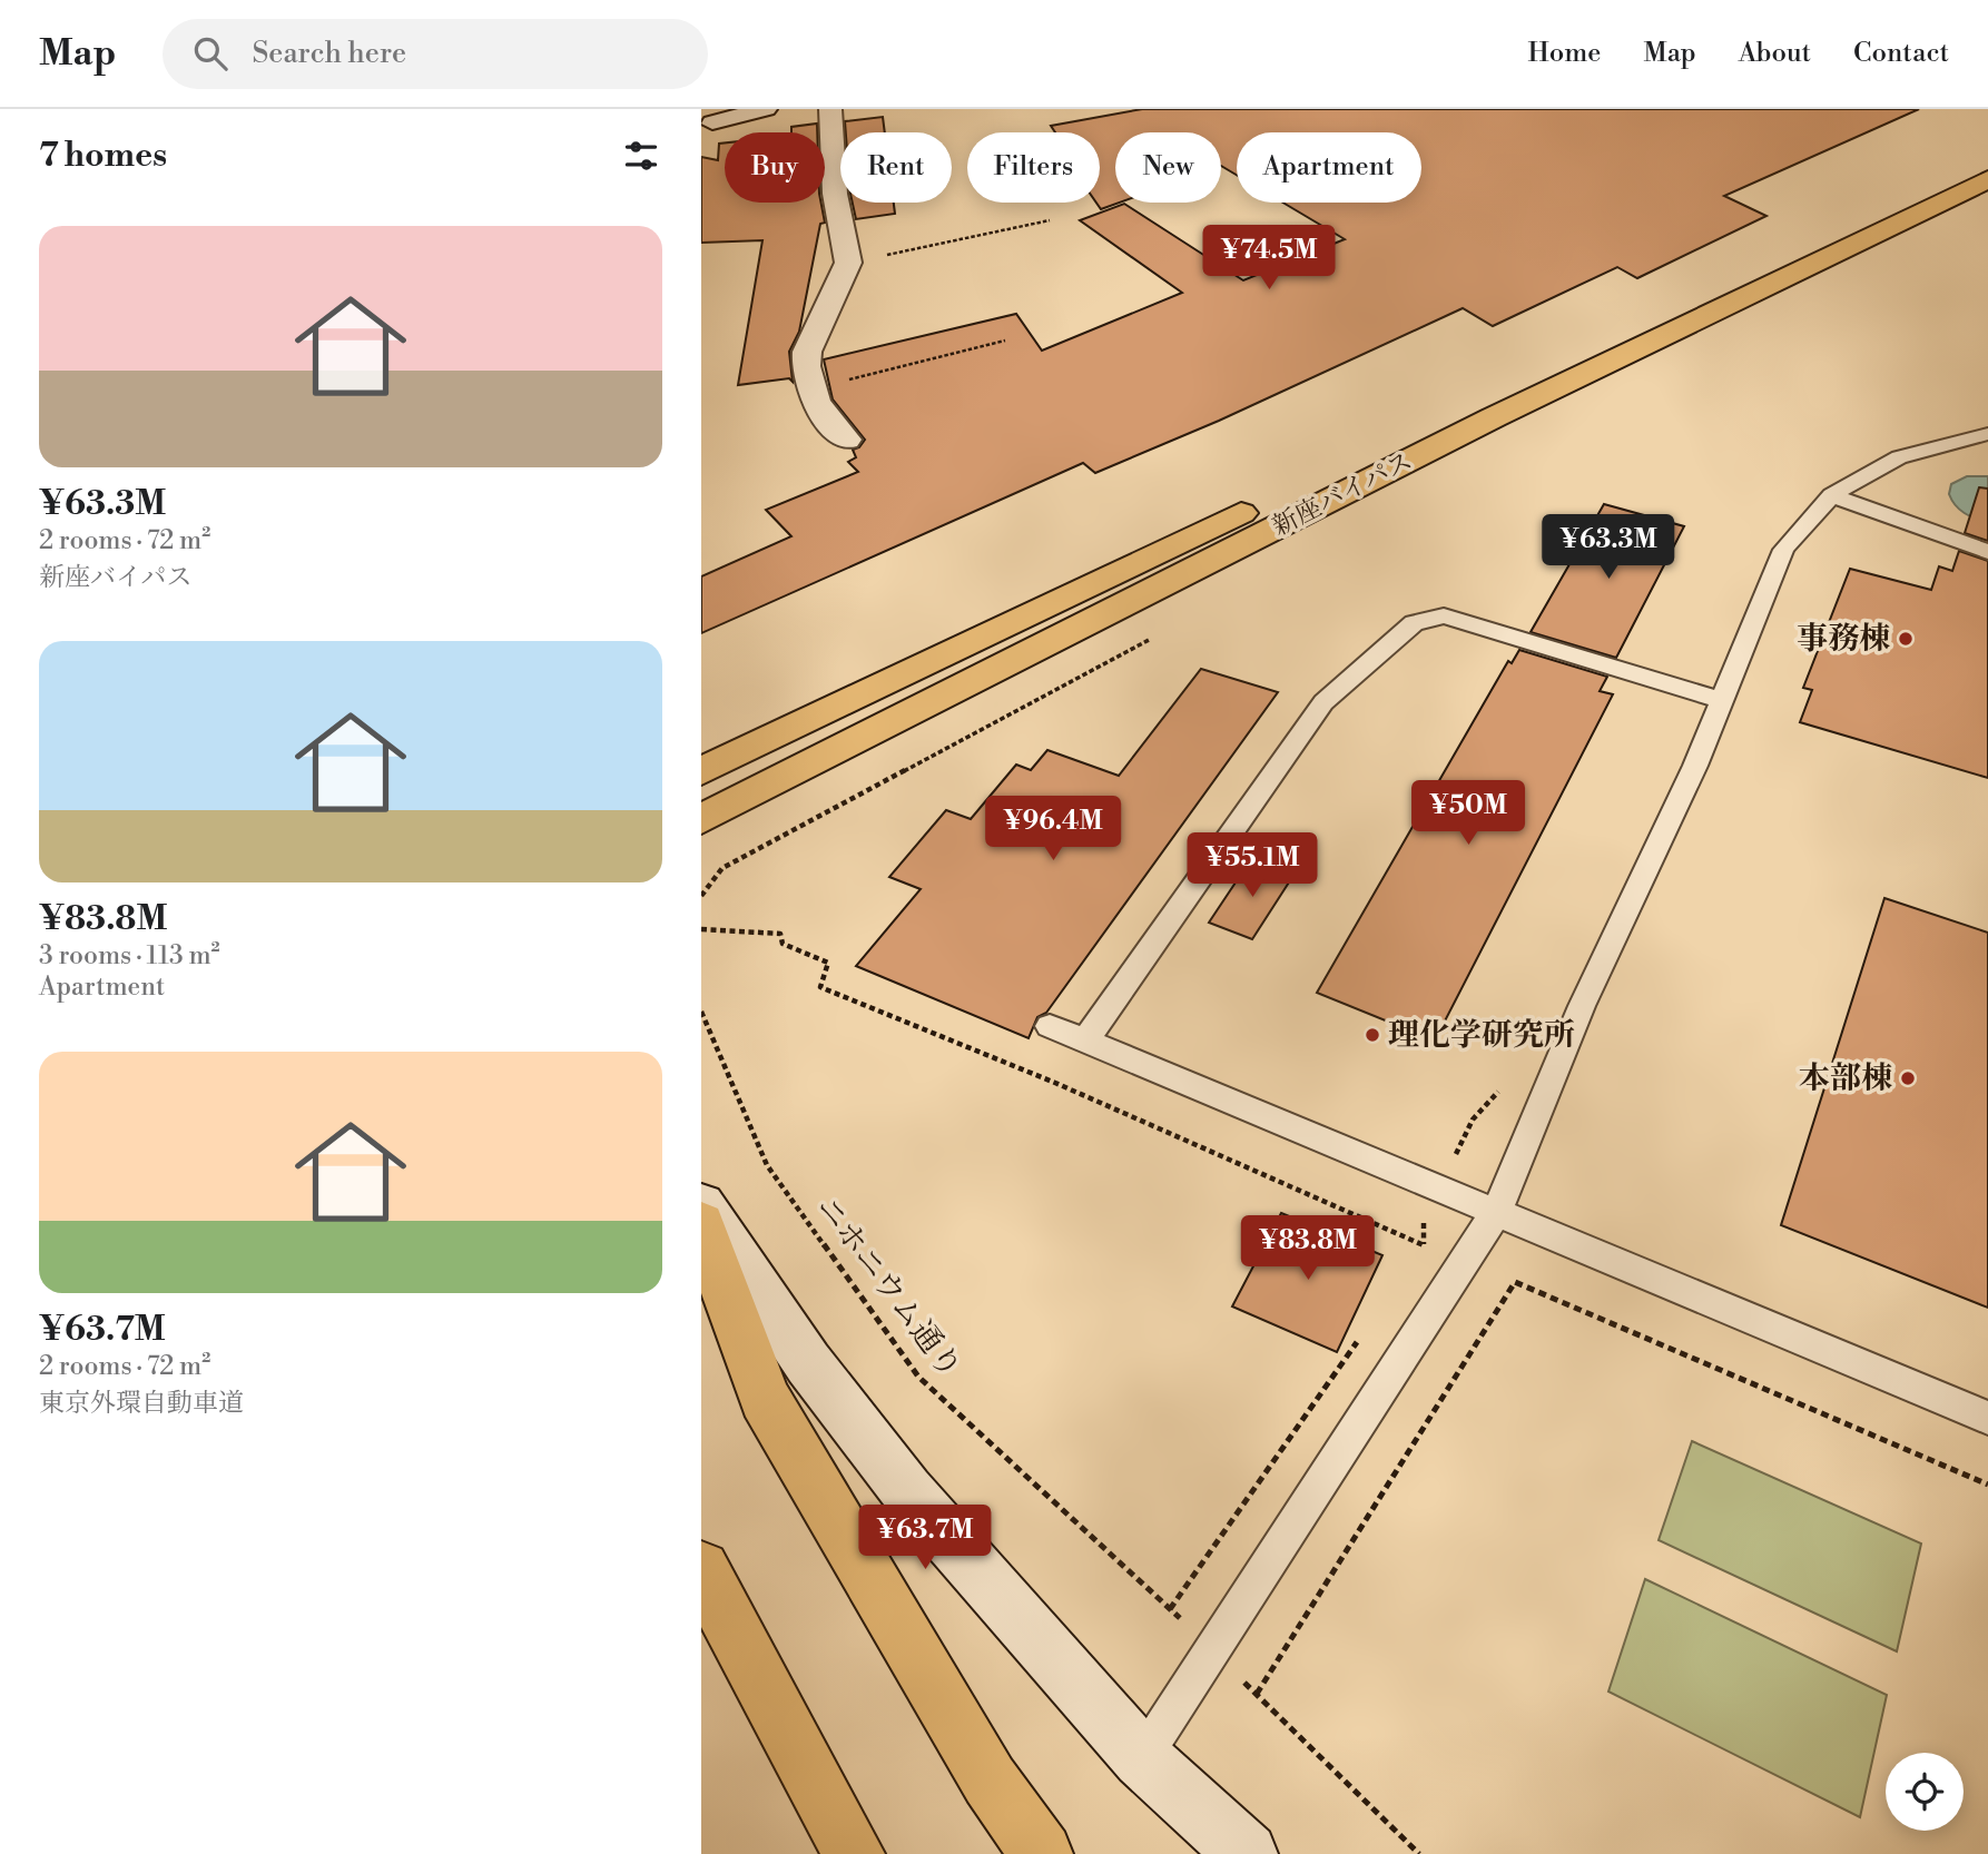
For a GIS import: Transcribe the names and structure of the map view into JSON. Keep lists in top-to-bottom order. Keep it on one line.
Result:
{"streets":{"highway":["新座バイパス"],"path":["ニホニウム通り"]},"places":["事務棟","理化学研究所","本部棟"],"page":{"header":"Map","search":"Search here","nav":["Home","Map","About","Contact"],"heading":"7 homes","chip":["Buy","Rent","Filters","New","Apartment"],"list":[{"name":"¥63.3M","note":"2 rooms · 72 m² · 新座バイパス"},{"name":"¥83.8M","note":"3 rooms · 113 m² · Apartment"},{"name":"¥63.7M","note":"2 rooms · 72 m² · 東京外環自動車道"}],"price":["¥74.5M","¥63.3M","¥50M","¥96.4M","¥55.1M","¥83.8M","¥63.7M"]}}
